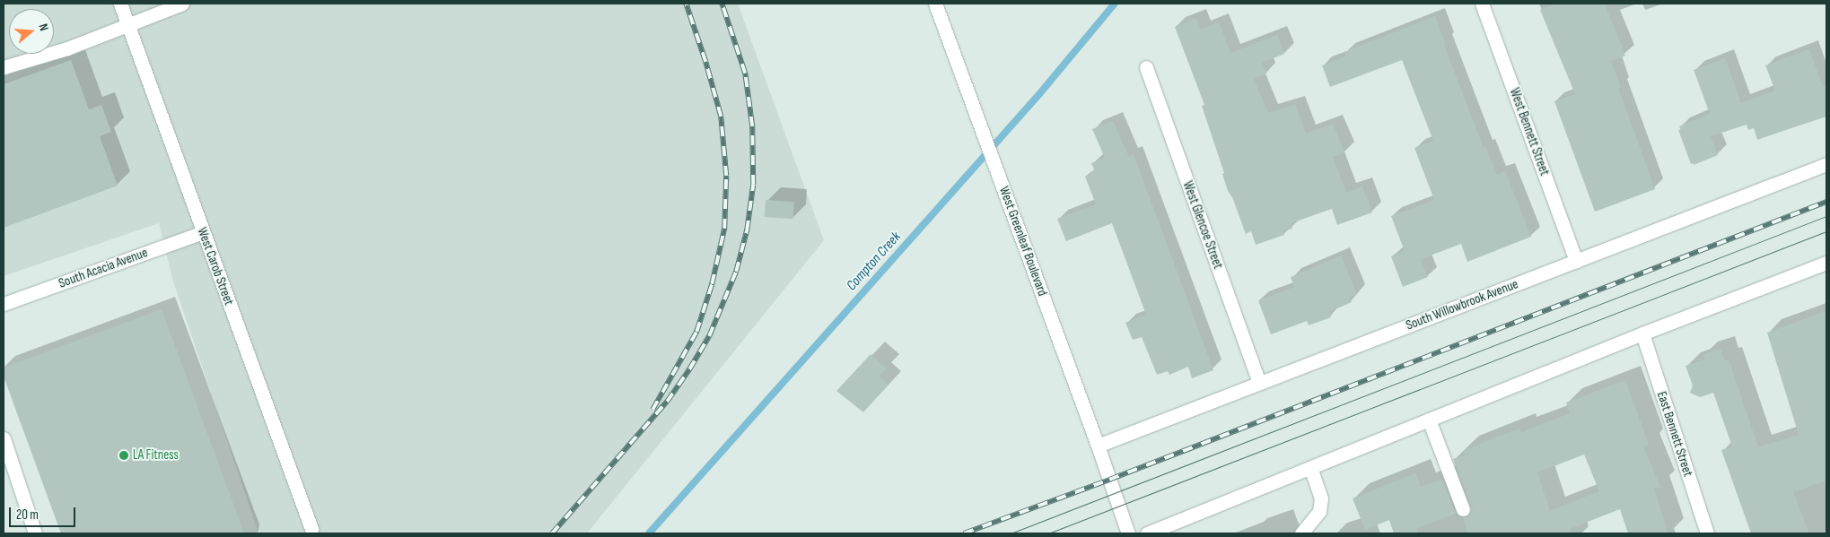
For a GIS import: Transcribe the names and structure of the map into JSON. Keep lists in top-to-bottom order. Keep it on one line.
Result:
{"streets":{"street":["West Bennett Street","West Glencoe Street","West Greenleaf Boulevard","West Carob Street","South Acacia Avenue","South Willowbrook Avenue","East Bennett Street"]},"crossings":[["West Bennett Street","South Willowbrook Avenue"],["West Glencoe Street","South Willowbrook Avenue"],["West Greenleaf Boulevard","South Willowbrook Avenue"],["West Carob Street","South Acacia Avenue"]],"water":["Compton Creek"],"places":["LA Fitness"],"scale_bar":"20 m","north":"right"}
